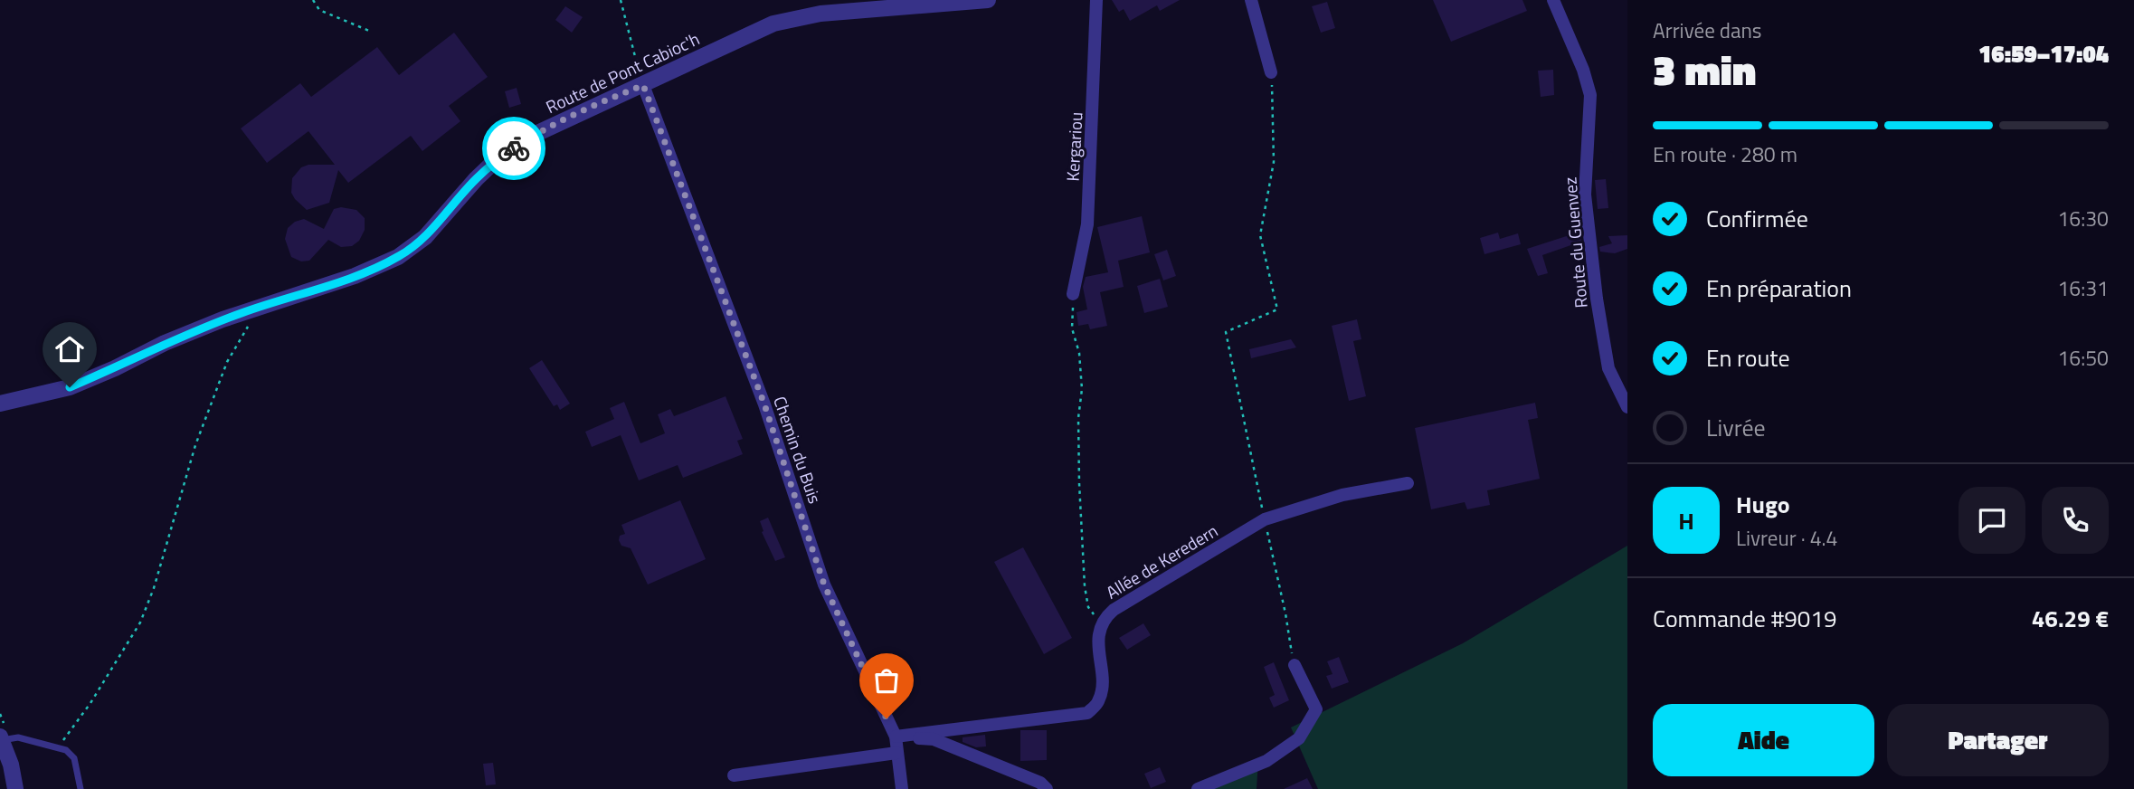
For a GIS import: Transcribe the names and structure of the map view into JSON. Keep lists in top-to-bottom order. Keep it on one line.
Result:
{"streets":{"street":["Route de Pont Cabioc'h","Kergariou","Route du Guenvez","Chemin du Buis","Allée de Keredern"]},"crossings":[["Route de Pont Cabioc'h","Chemin du Buis"],["Chemin du Buis","Allée de Keredern"]],"page":{"heading":["3 min","Arrivée dans","16:59–17:04"],"panel":["Hugo","Livreur · 4.4","Commande #9019","46.29 €"],"bar":"En route · 280 m","list":[["Confirmée","16:30"],["En préparation","16:31"],["En route","16:50"],"Livrée"],"round":"H","buttons":["Aide","Partager"]}}
